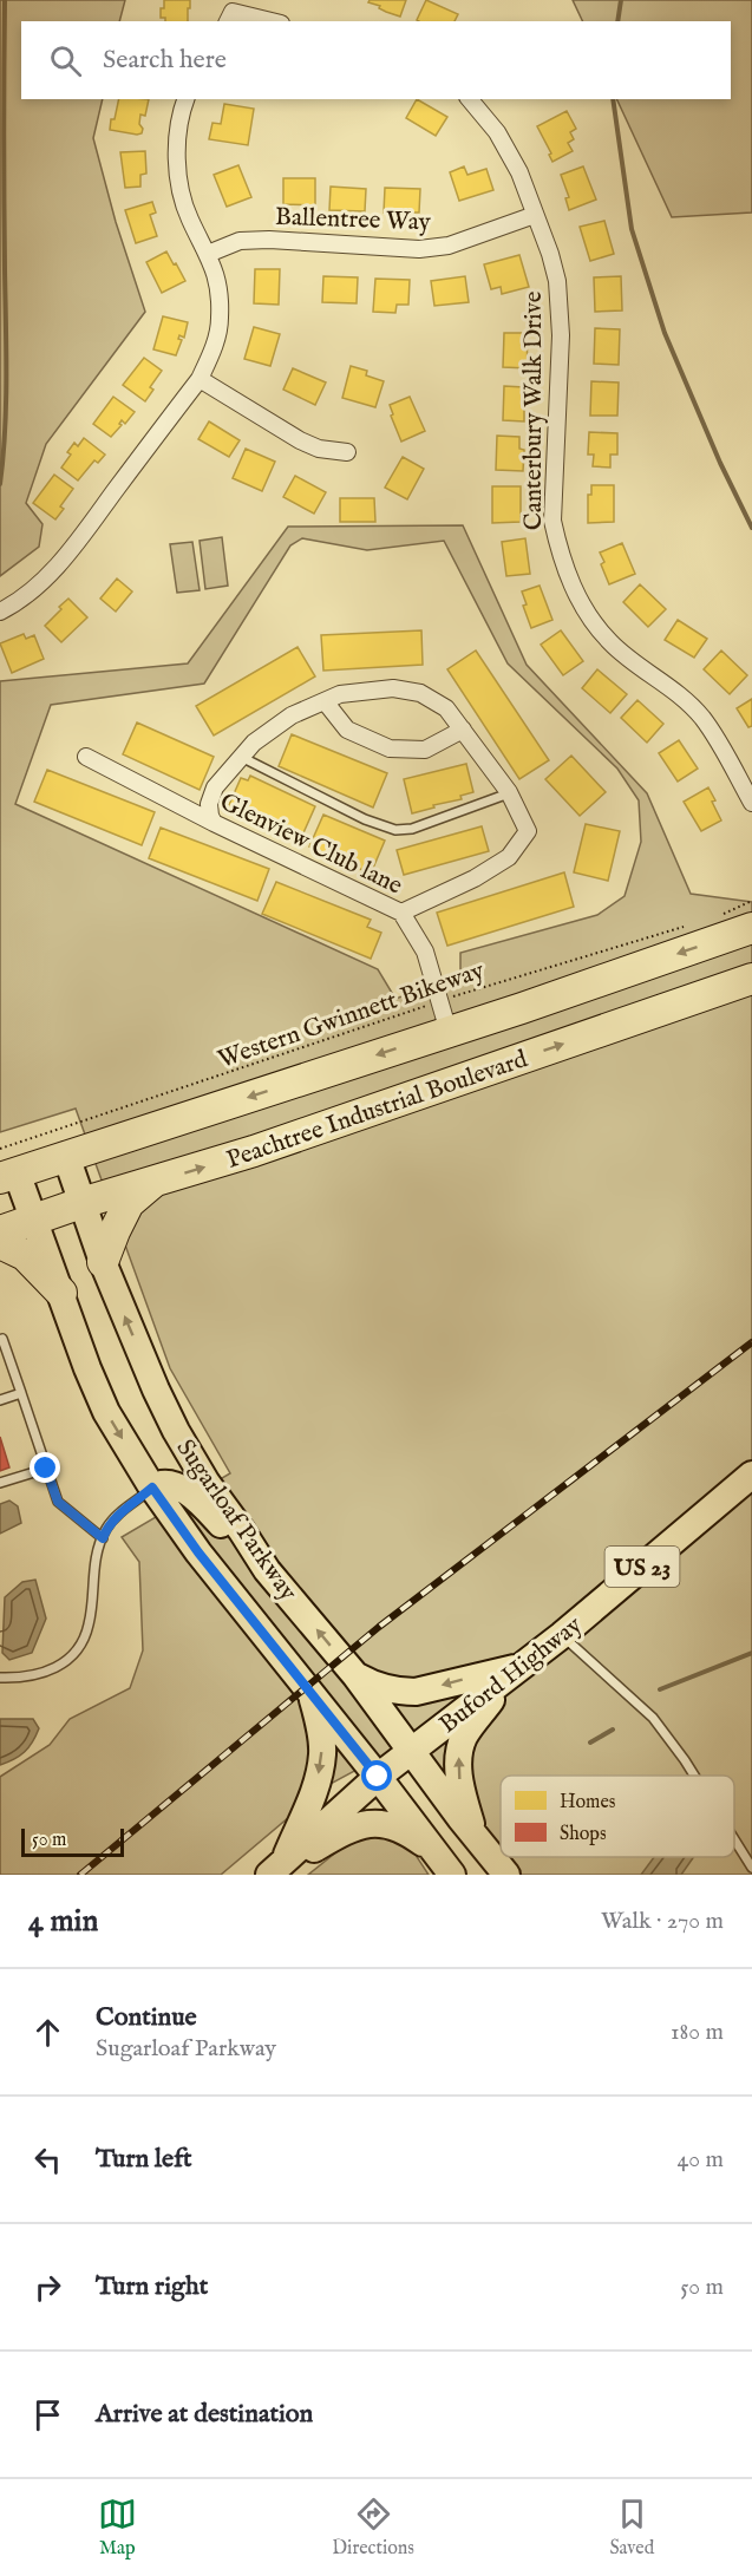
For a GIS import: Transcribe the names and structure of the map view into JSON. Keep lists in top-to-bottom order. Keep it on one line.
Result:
{"streets":{"highway":["Peachtree Industrial Boulevard"],"main road":["Sugarloaf Parkway","US 23","Buford Highway"],"street":["Ballentree Way","Canterbury Walk Drive","Glenview Club lane"],"path":["Western Gwinnett Bikeway"]},"crossings":[["Ballentree Way","Canterbury Walk Drive"],["Glenview Club lane","Western Gwinnett Bikeway"],["Glenview Club lane","Peachtree Industrial Boulevard"],["Western Gwinnett Bikeway","Peachtree Industrial Boulevard"],["Western Gwinnett Bikeway","Sugarloaf Parkway"],["Peachtree Industrial Boulevard","Sugarloaf Parkway"],["Sugarloaf Parkway","Buford Highway"]],"legend":["Homes","Shops"],"scale_bar":"50 m","page":{"search":"Search here","scale":"50 m","heading":["4 min","Walk · 270 m"],"list":[["Continue","Sugarloaf Parkway","180 m"],["Turn left","40 m"],["Turn right","50 m"],"Arrive at destination"],"nav":["Map","Directions","Saved"]}}
